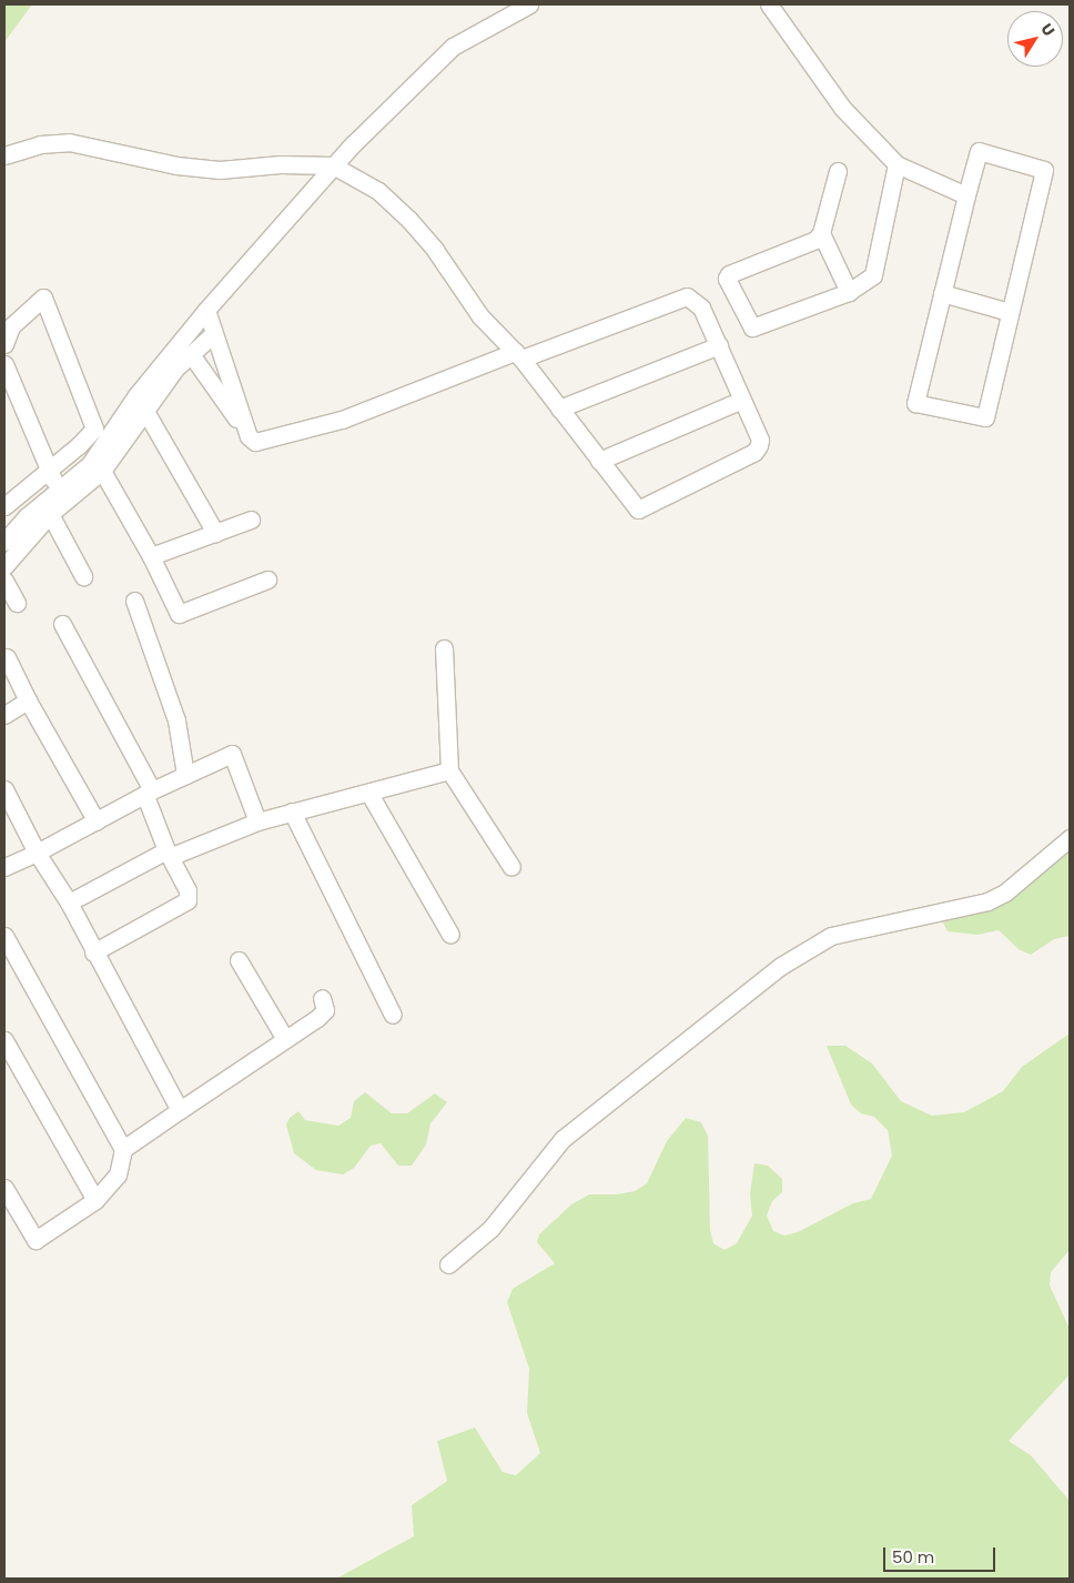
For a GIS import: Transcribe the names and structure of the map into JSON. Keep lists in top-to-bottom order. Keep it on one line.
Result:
{"scale_bar":"50 m","north":"top right"}
